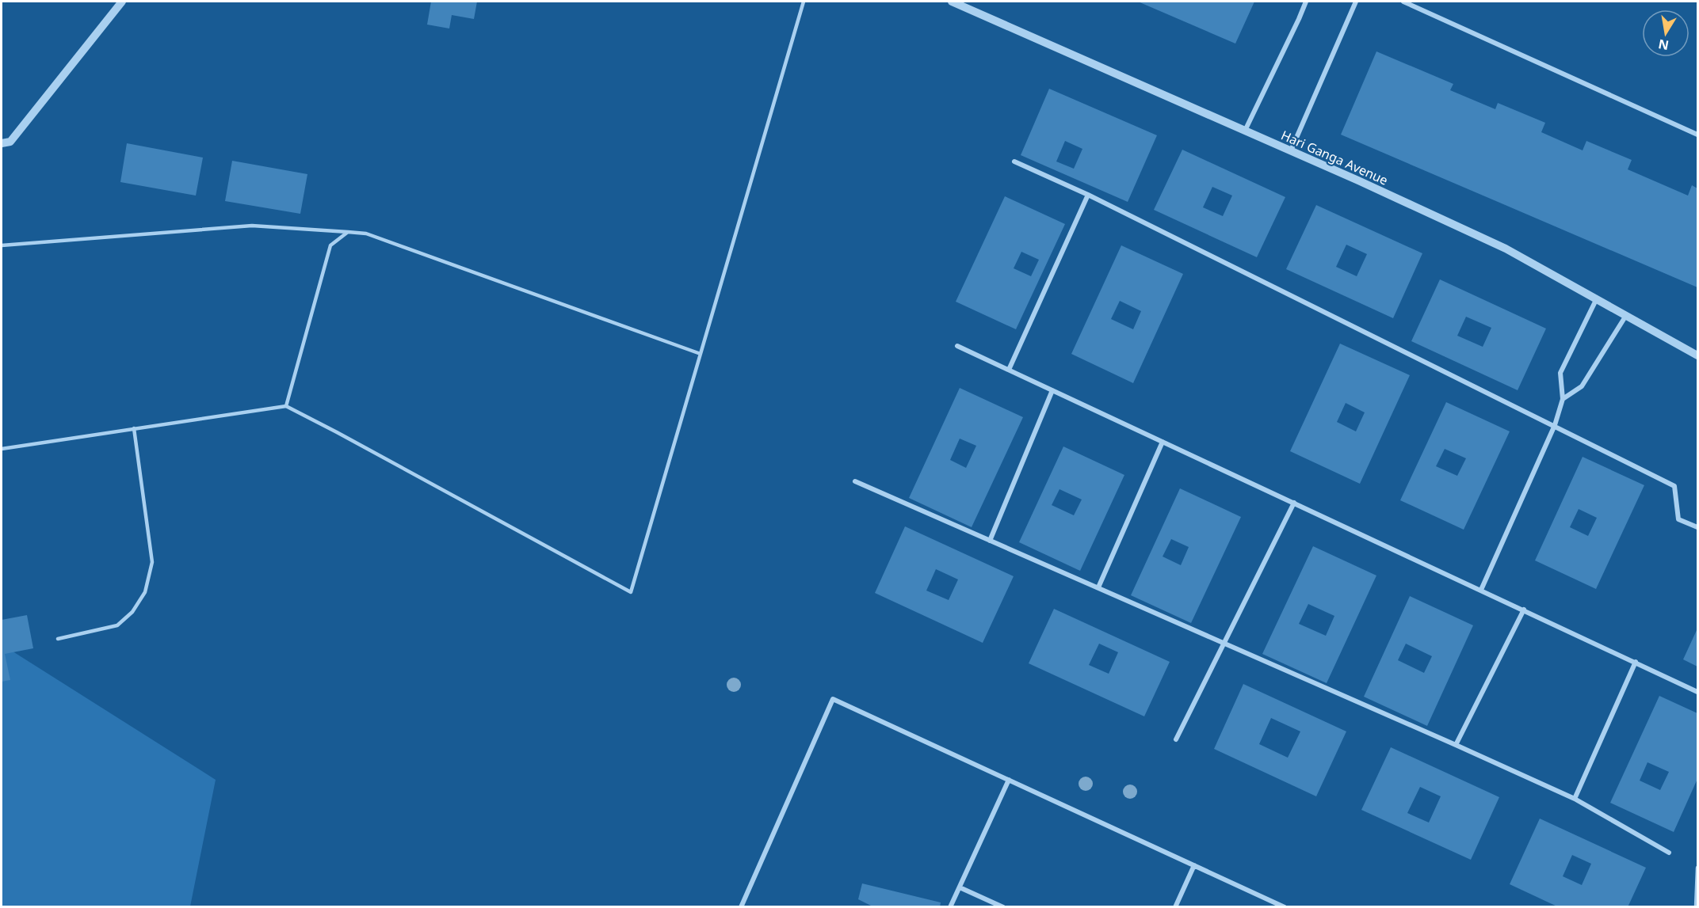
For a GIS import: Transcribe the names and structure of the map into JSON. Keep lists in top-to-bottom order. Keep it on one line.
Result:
{"streets":{"street":["Hari Ganga Avenue"]},"north":"bottom"}
